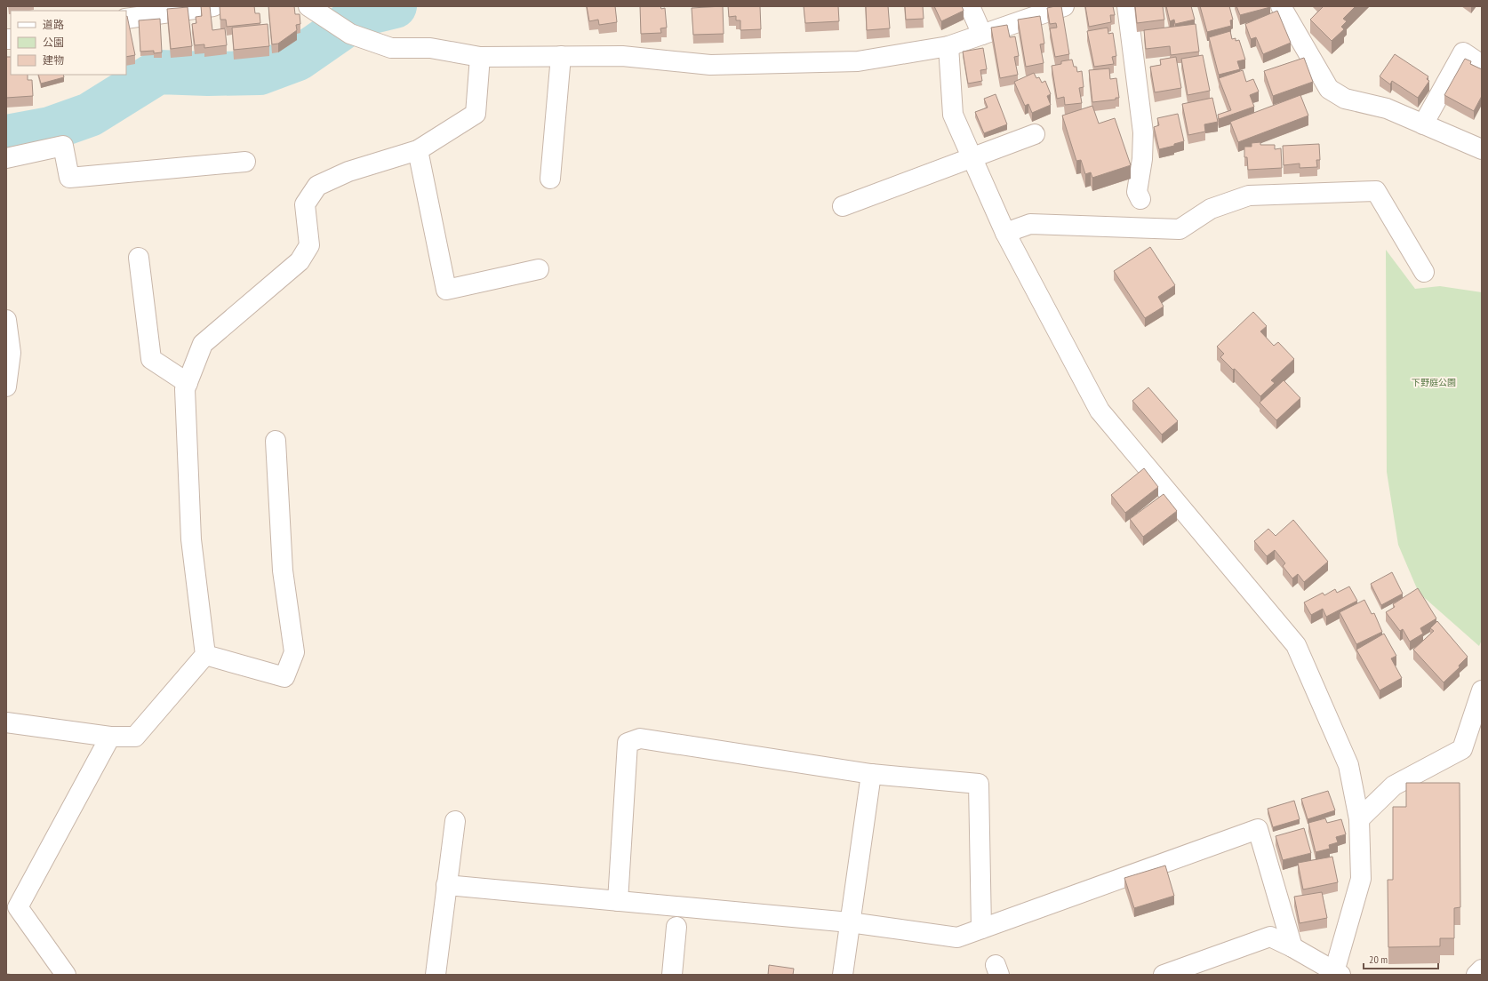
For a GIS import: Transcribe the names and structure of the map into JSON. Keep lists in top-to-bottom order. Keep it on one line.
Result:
{"parks":["下野庭公園"],"legend":["道路","公園","建物"],"scale_bar":"20 m"}
